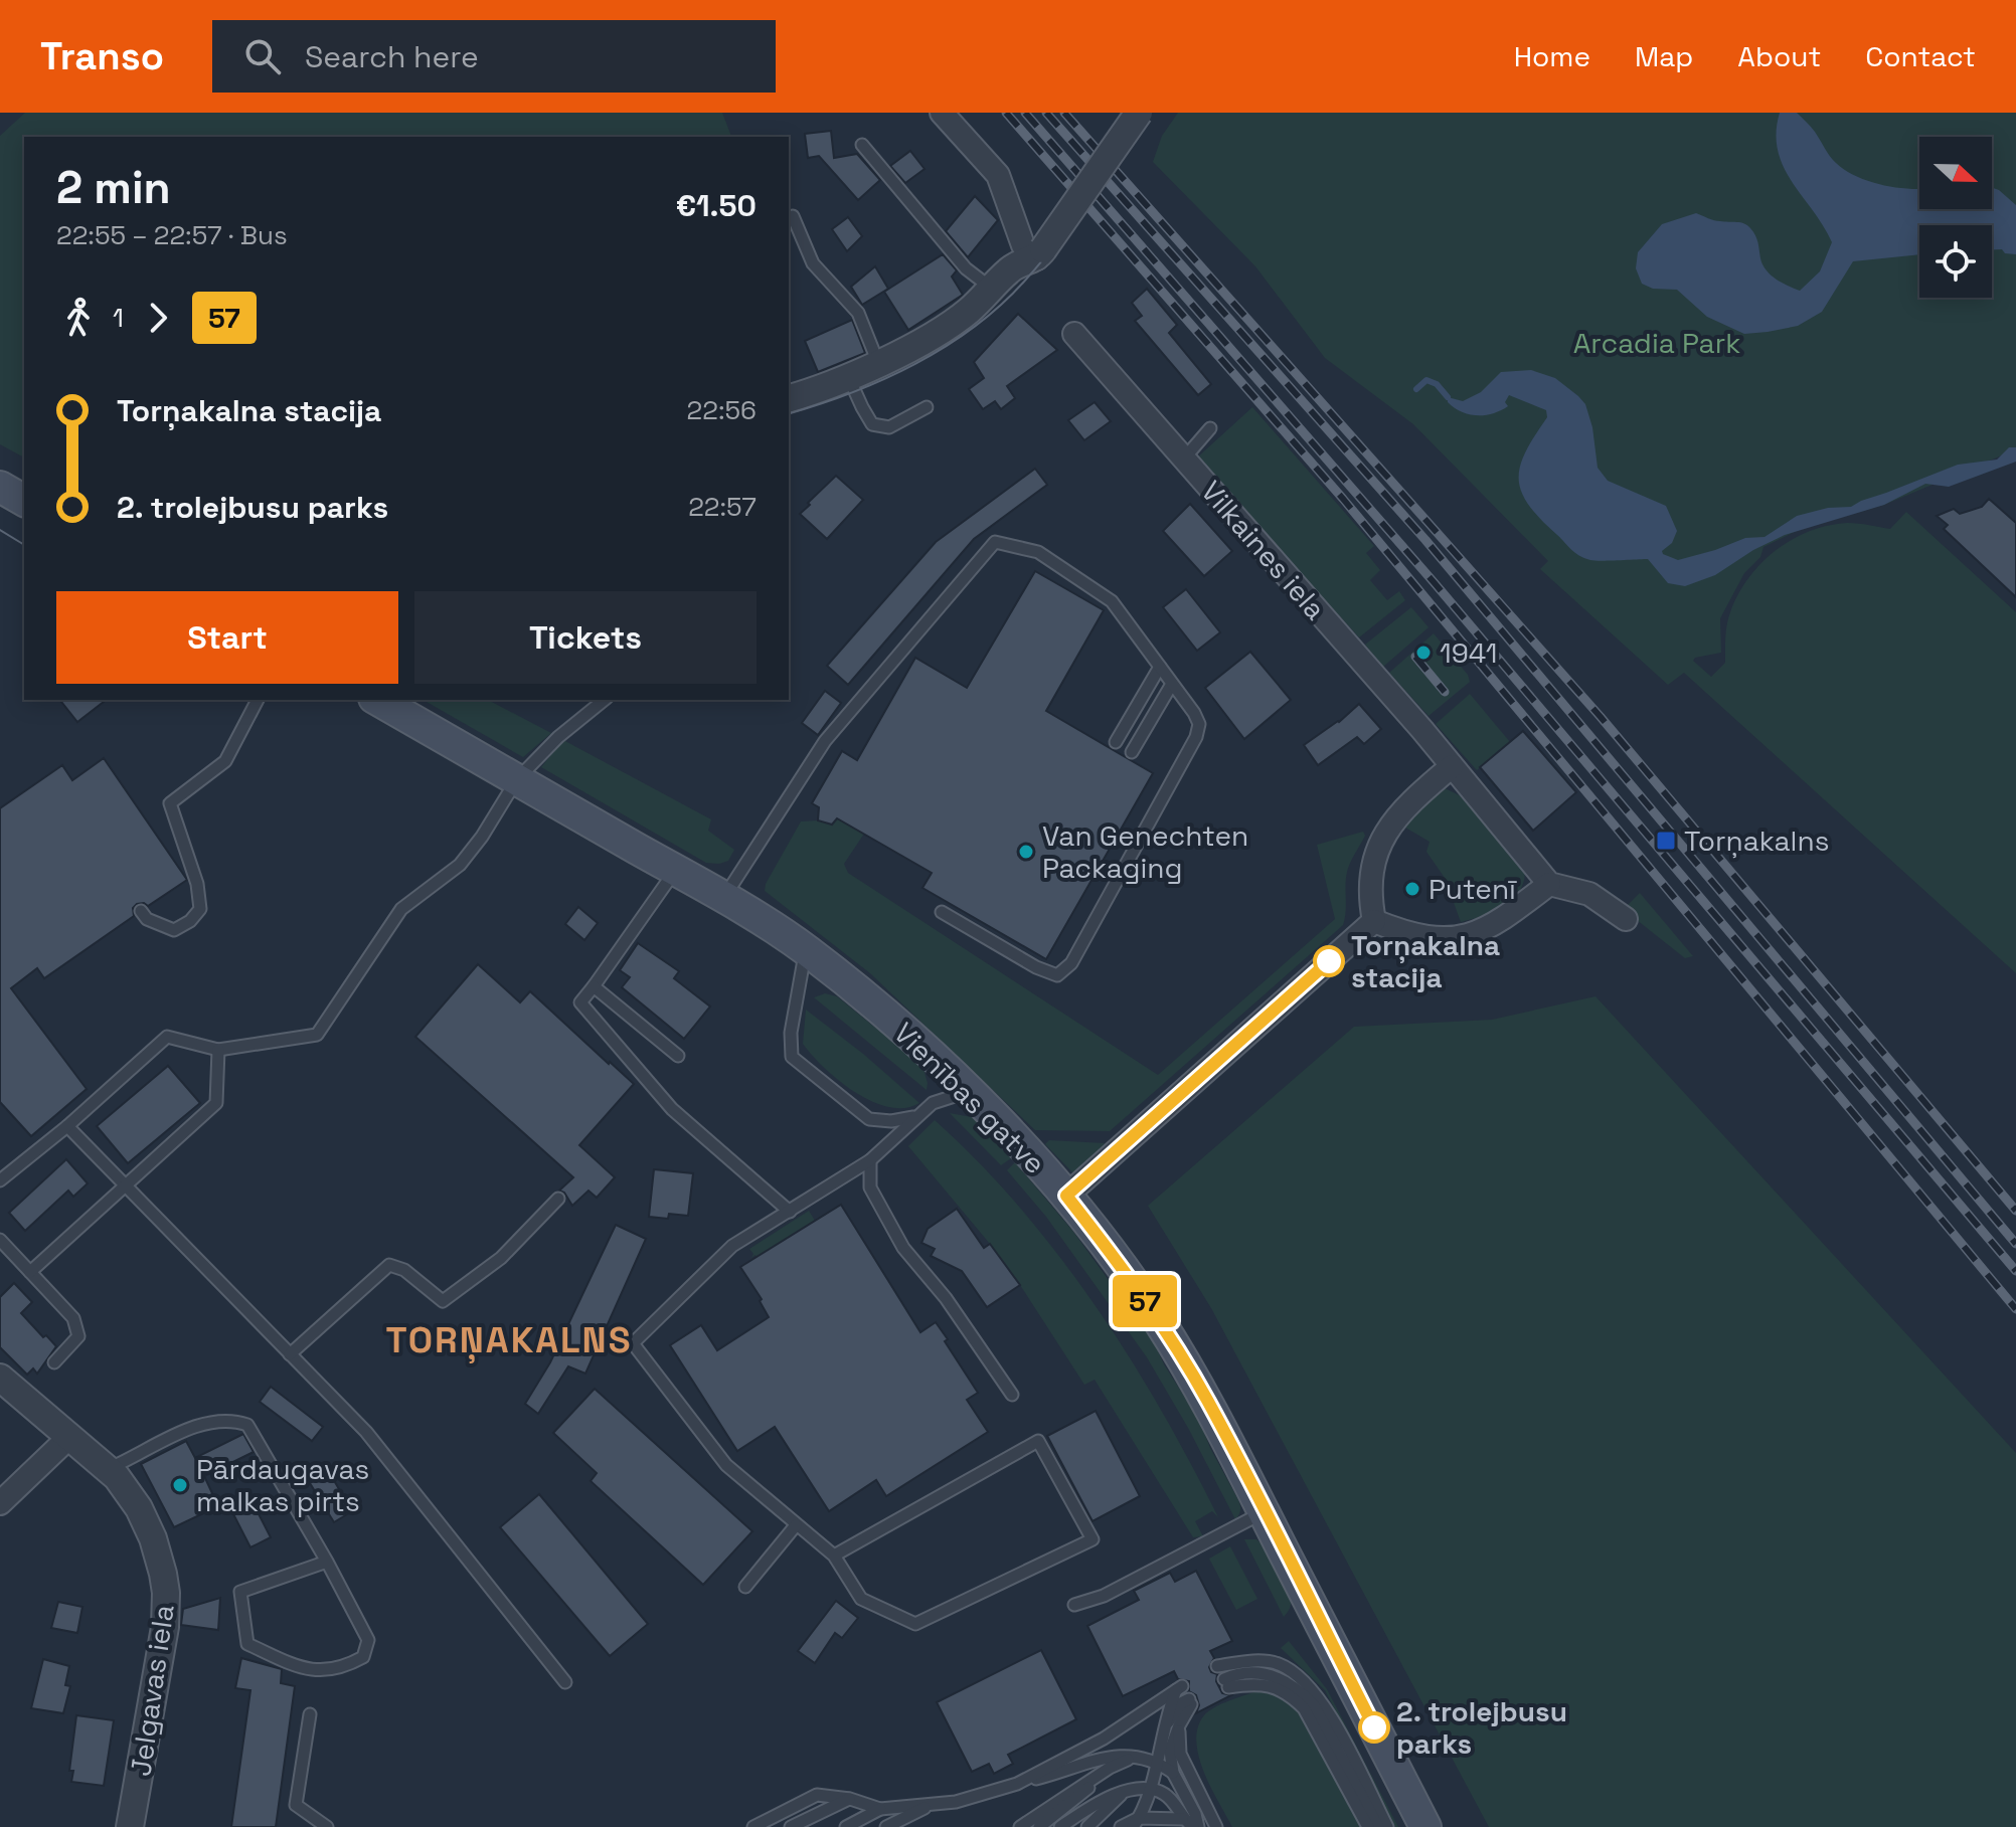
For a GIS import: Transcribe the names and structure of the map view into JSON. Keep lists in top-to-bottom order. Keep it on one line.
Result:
{"streets":{"main road":["Vienības gatve"],"street":["Vilkaines iela","Jelgavas iela"]},"districts":["TORŅAKALNS"],"parks":["Arcadia Park"],"places":{"other":["1941","Van Genechten Packaging","Putenī","Torņakalna stacija","Pārdaugavas malkas pirts","2. trolejbusu parks"],"transit":["Torņakalns"]},"lines":["bus line 57"],"north":"right","page":{"header":"Transo","search":"Search here","nav":["Home","Map","About","Contact"],"on_map":"57","heading":["2 min","22:55 – 22:57 · Bus","€1.50"],"legs":["1","57"],"list":[{"name":"Torņakalna stacija","value":"22:56"},{"name":"2. trolejbusu parks","value":"22:57"}],"buttons":["Start","Tickets"]}}
